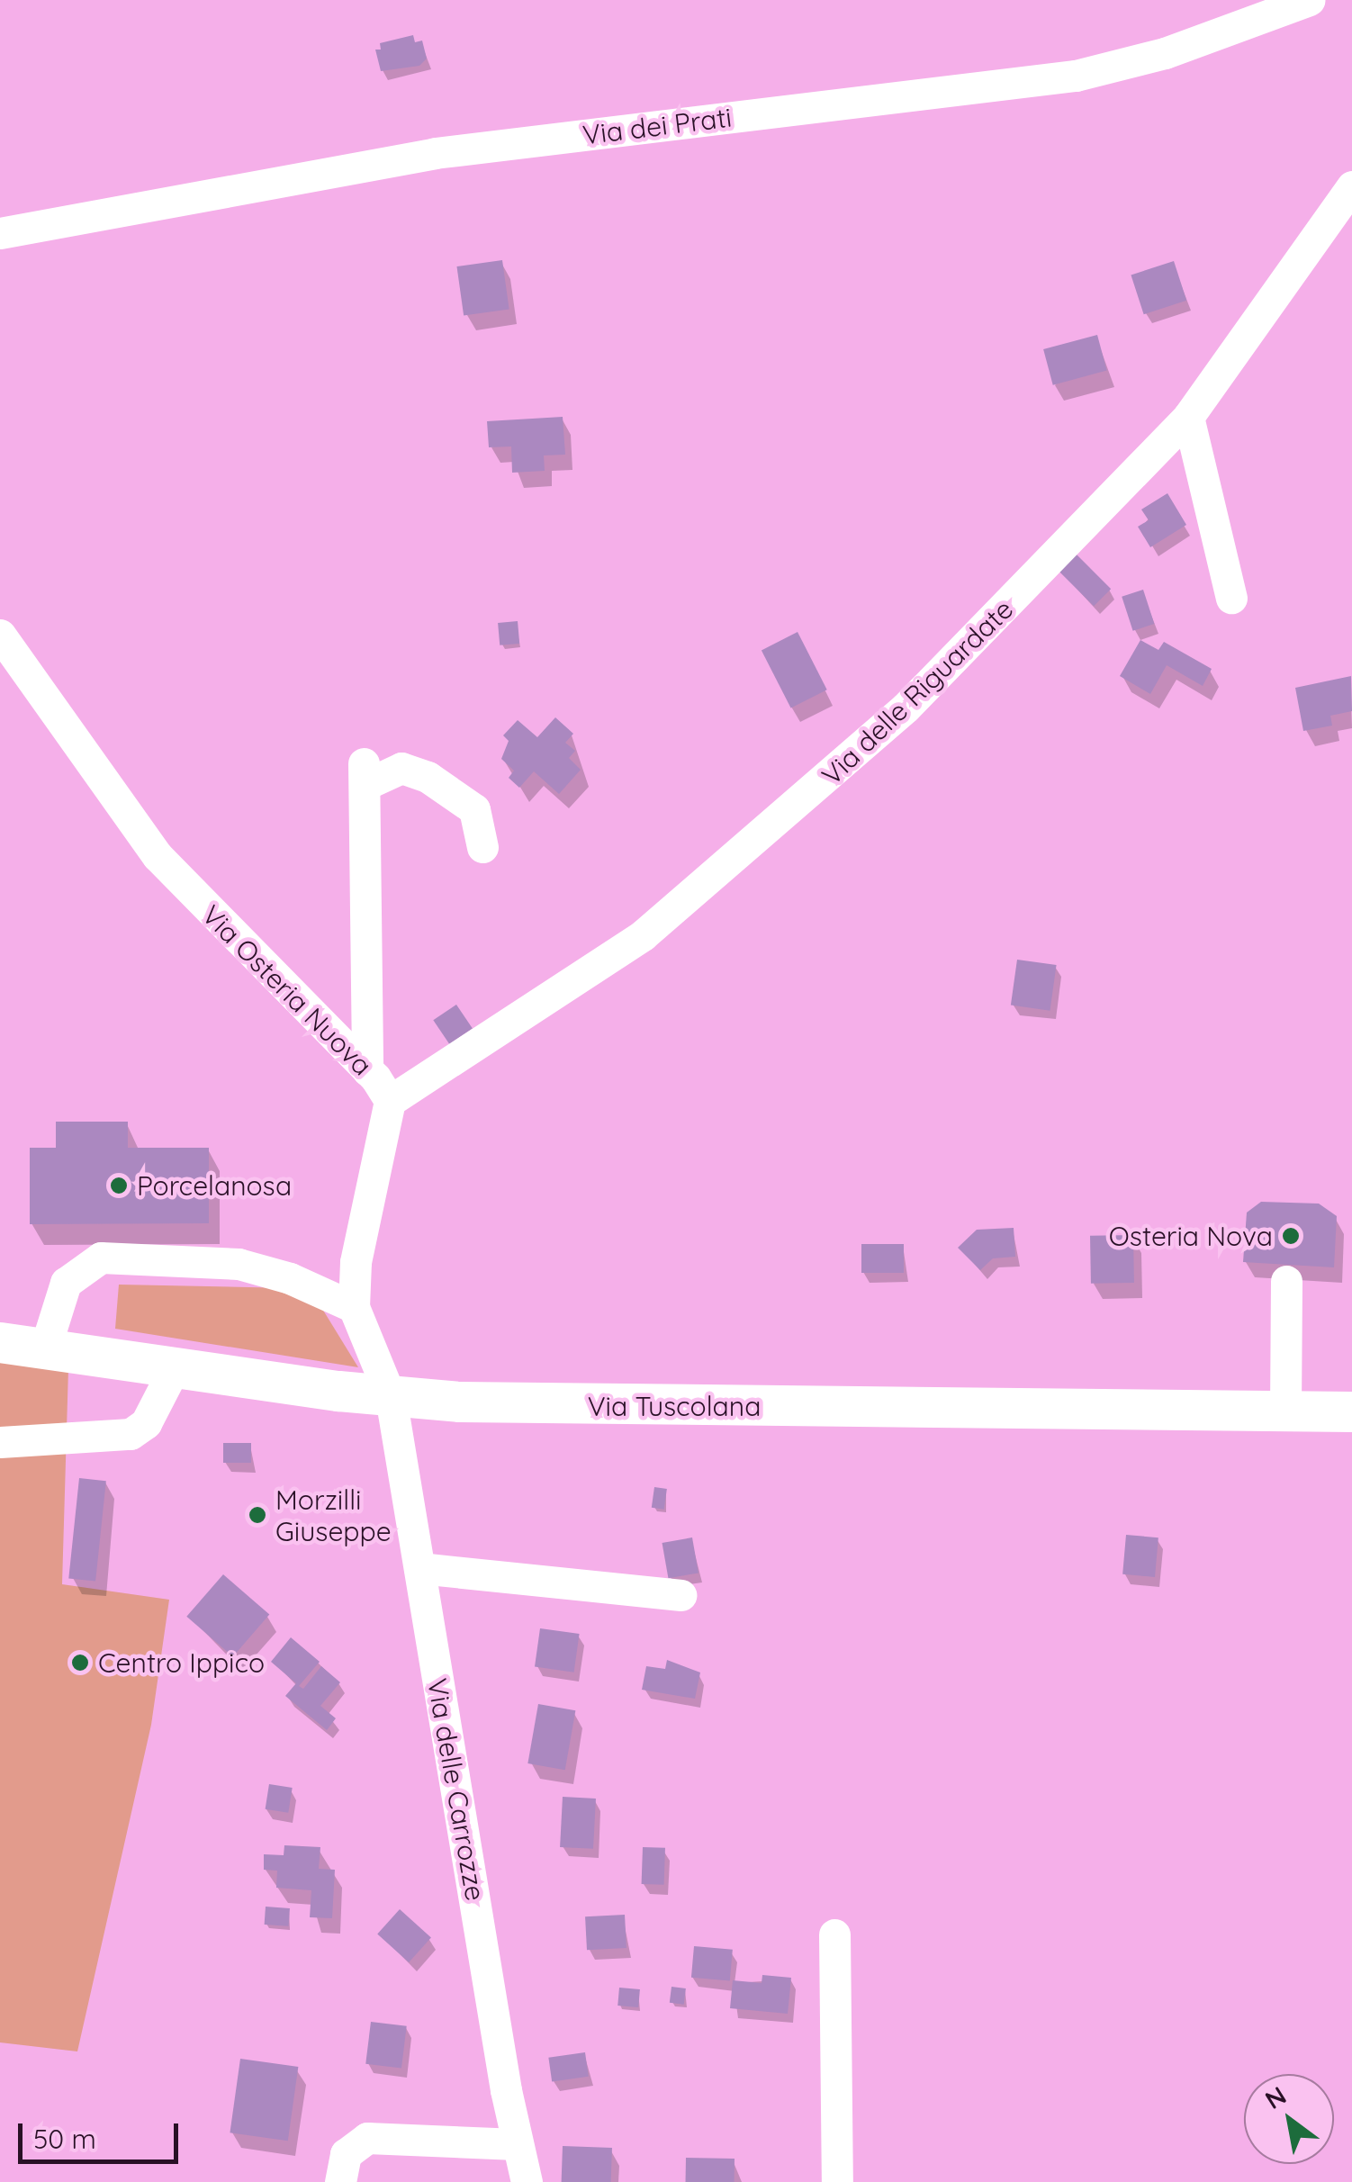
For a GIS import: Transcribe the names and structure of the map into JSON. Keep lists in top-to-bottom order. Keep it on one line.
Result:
{"streets":{"main road":["Via Tuscolana"],"street":["Via dei Prati","Via delle Riguardate","Via Osteria Nuova","Via delle Carrozze"]},"crossings":[["Via delle Riguardate","Via Osteria Nuova"],["Via Osteria Nuova","Via Tuscolana"],["Via Osteria Nuova","Via delle Carrozze"],["Via Tuscolana","Via delle Carrozze"]],"places":["Porcelanosa","Osteria Nova","Morzilli Giuseppe","Centro Ippico"],"scale_bar":"50 m","north":"top left"}
